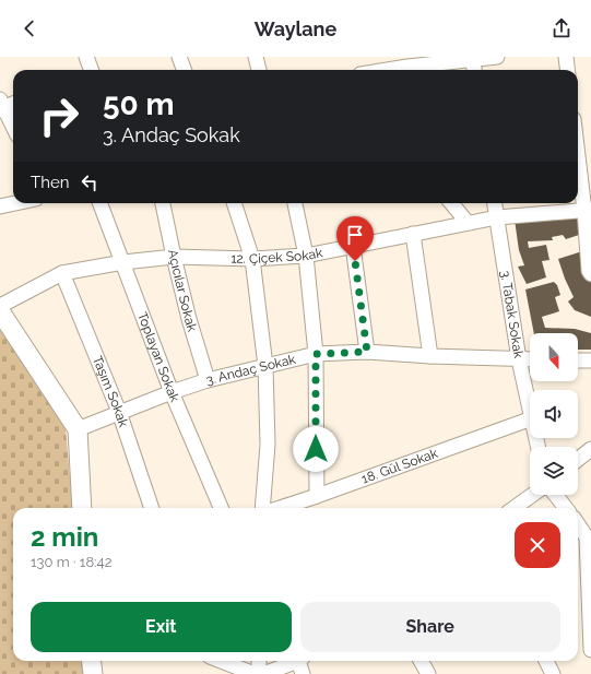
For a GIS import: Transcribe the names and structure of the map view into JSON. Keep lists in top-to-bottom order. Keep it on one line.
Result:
{"streets":{"street":["12. Çiçek Sokak","Açıcılar Sokak","3. Tabak Sokak","Toplayan Sokak","3. Andaç Sokak","Taşım Sokak","18. Gül Sokak"]},"crossings":[["12. Çiçek Sokak","Açıcılar Sokak"],["12. Çiçek Sokak","3. Tabak Sokak"],["12. Çiçek Sokak","Toplayan Sokak"],["12. Çiçek Sokak","Taşım Sokak"],["Açıcılar Sokak","3. Andaç Sokak"],["3. Tabak Sokak","3. Andaç Sokak"],["Toplayan Sokak","3. Andaç Sokak"],["3. Andaç Sokak","Taşım Sokak"]],"north":"bottom","page":{"header":"Waylane","turn":["50 m","3. Andaç Sokak"],"then":"Then","heading":["2 min","130 m · 18:42"],"buttons":["Exit","Share"]}}
